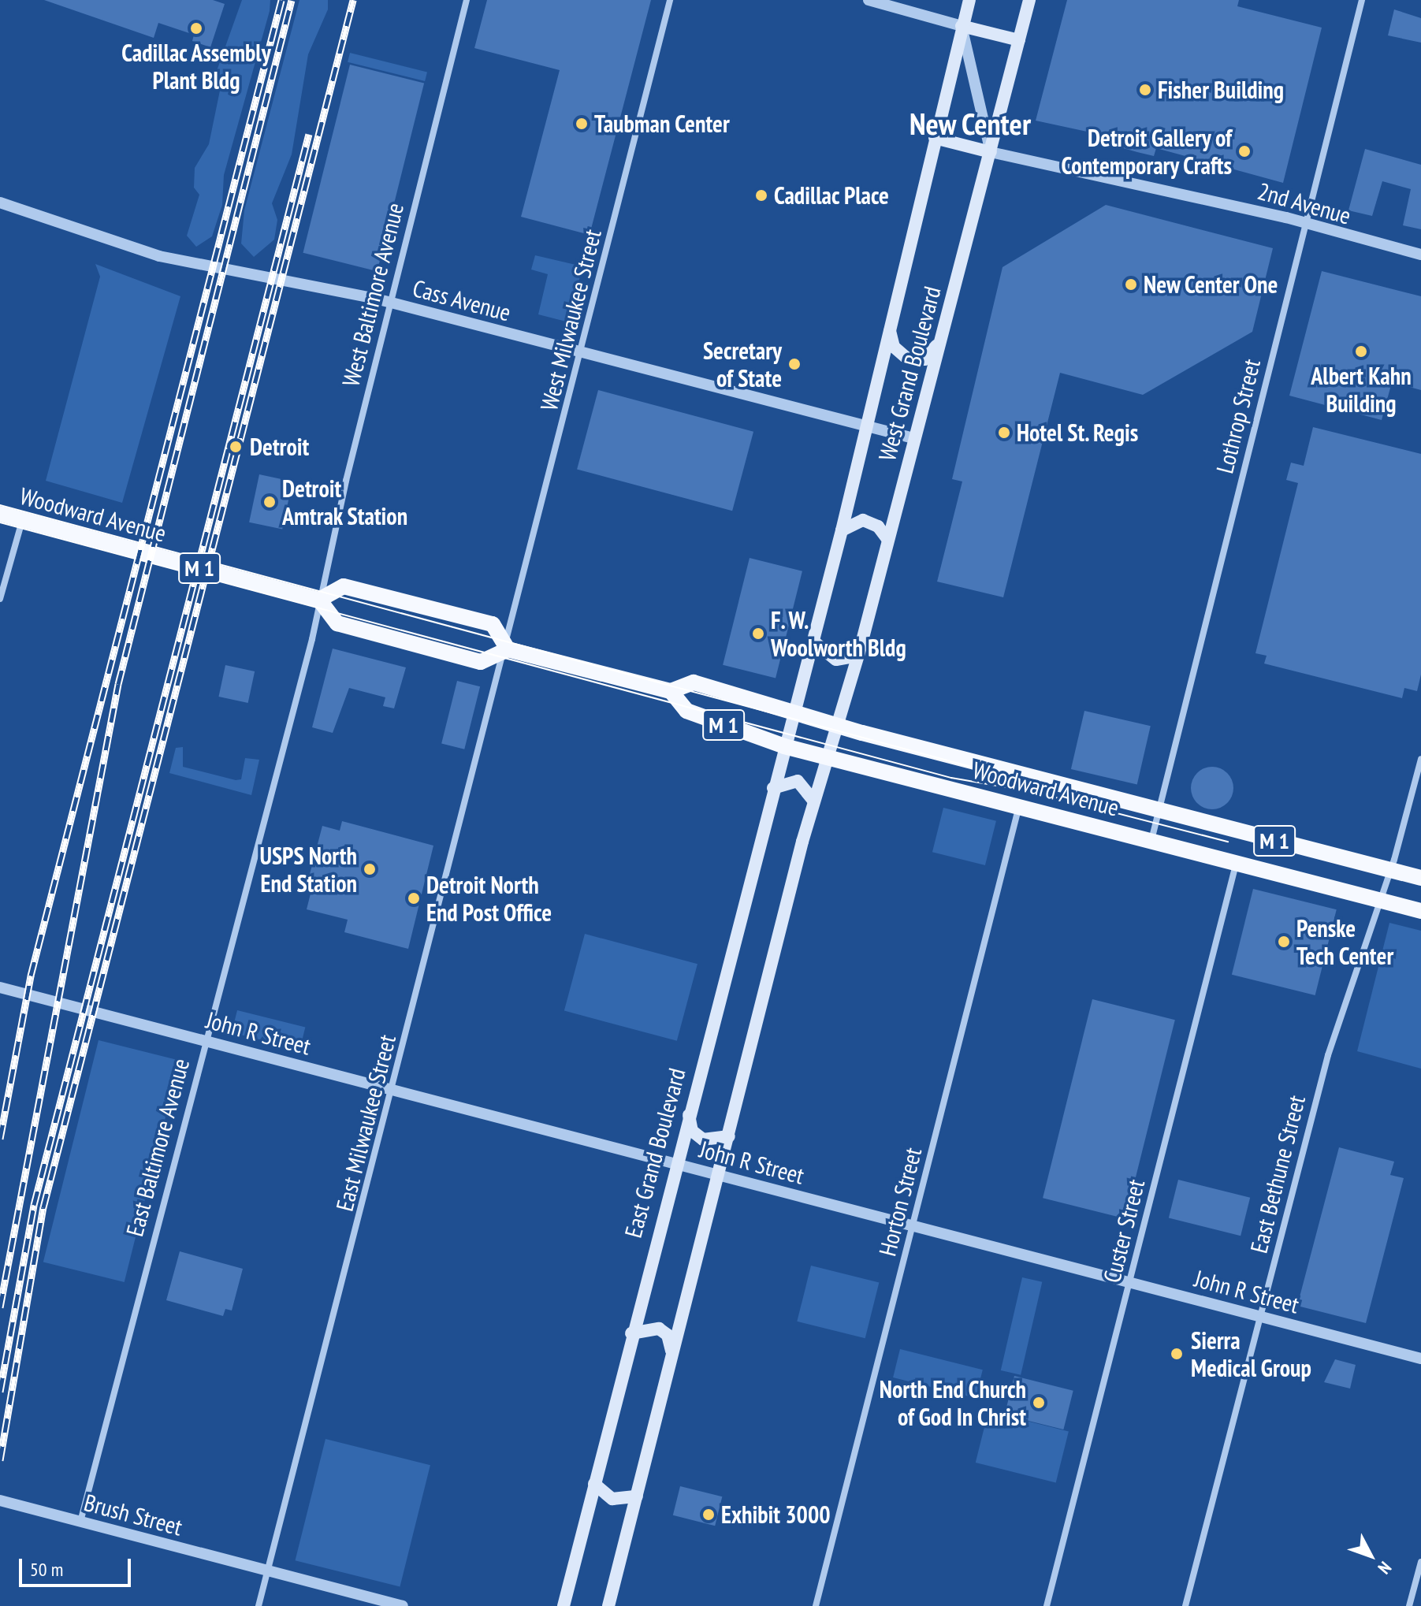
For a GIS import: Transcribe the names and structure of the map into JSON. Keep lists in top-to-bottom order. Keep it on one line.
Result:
{"streets":{"main road":["West Grand Boulevard","Woodward Avenue","M 1","East Grand Boulevard"],"street":["2nd Avenue","West Baltimore Avenue","Cass Avenue","West Milwaukee Street","Lothrop Street","John R Street","East Milwaukee Street","East Baltimore Avenue","East Bethune Street","Horton Street","Custer Street","Brush Street"]},"crossings":[["2nd Avenue","West Grand Boulevard"],["2nd Avenue","Lothrop Street"],["West Baltimore Avenue","Cass Avenue"],["West Baltimore Avenue","Woodward Avenue"],["West Baltimore Avenue","East Baltimore Avenue"],["Cass Avenue","West Milwaukee Street"],["Cass Avenue","West Grand Boulevard"],["West Milwaukee Street","Woodward Avenue"],["West Milwaukee Street","East Milwaukee Street"],["West Grand Boulevard","Woodward Avenue"],["West Grand Boulevard","East Grand Boulevard"],["Lothrop Street","Woodward Avenue"],["Woodward Avenue","East Milwaukee Street"],["Woodward Avenue","East Baltimore Avenue"],["Woodward Avenue","East Grand Boulevard"],["Woodward Avenue","East Bethune Street"],["Woodward Avenue","Horton Street"],["Woodward Avenue","Custer Street"],["John R Street","East Milwaukee Street"],["John R Street","East Baltimore Avenue"],["John R Street","East Grand Boulevard"],["John R Street","East Bethune Street"],["John R Street","Horton Street"],["John R Street","Custer Street"],["East Milwaukee Street","Brush Street"],["East Baltimore Avenue","Brush Street"]],"districts":["New Center"],"places":["Cadillac Assembly Plant Bldg","Fisher Building","Taubman Center","Detroit Gallery of Contemporary Crafts","Cadillac Place","New Center One","Albert Kahn Building","Secretary of State","Hotel St. Regis","Detroit","Detroit Amtrak Station","F. W. Woolworth Bldg","USPS North End Station","Detroit North End Post Office","Penske Tech Center","Sierra Medical Group","North End Church of God In Christ","Exhibit 3000"],"scale_bar":"50 m","north":"bottom right"}
